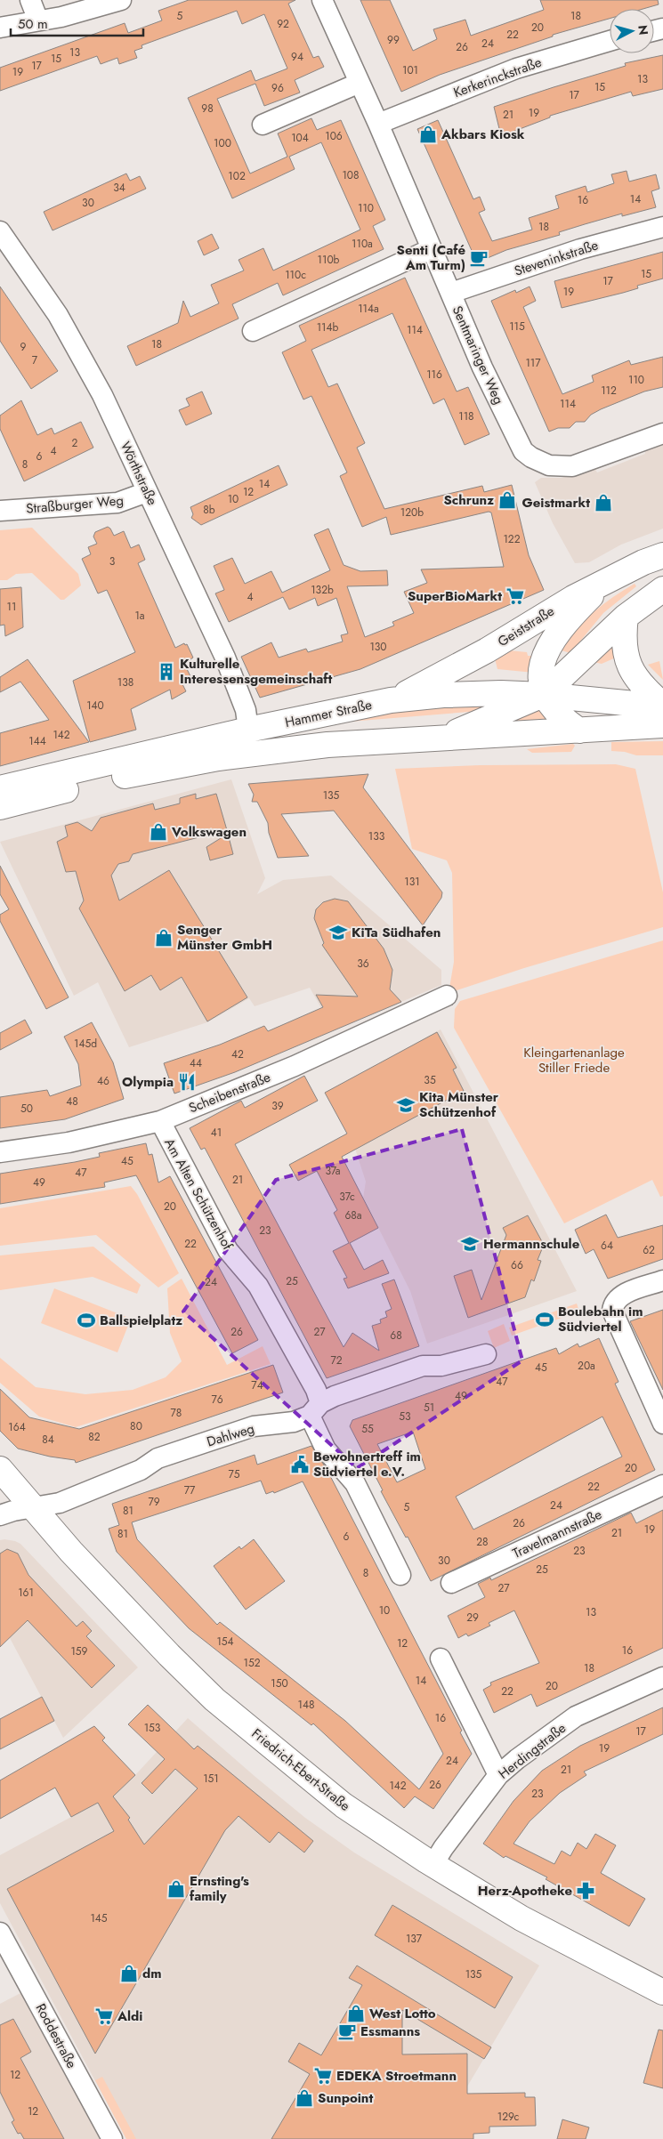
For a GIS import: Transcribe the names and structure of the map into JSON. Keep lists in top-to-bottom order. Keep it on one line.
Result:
{"streets":{"street":["Kerkerinckstraße","Steveninkstraße","Sentmaringer Weg","Wörthstraße","Straßburger Weg","Geiststraße","Hammer Straße","Scheibenstraße","Am Alten Schützenhof","Dahlweg","Travelmannstraße","Herdingstraße","Friedrich-Ebert-Straße","Roddestraße"]},"crossings":[["Kerkerinckstraße","Sentmaringer Weg"],["Steveninkstraße","Sentmaringer Weg"],["Wörthstraße","Straßburger Weg"],["Wörthstraße","Hammer Straße"],["Geiststraße","Hammer Straße"],["Scheibenstraße","Am Alten Schützenhof"],["Am Alten Schützenhof","Dahlweg"],["Dahlweg","Friedrich-Ebert-Straße"],["Herdingstraße","Friedrich-Ebert-Straße"]],"parks":["Kleingartenanlage Stiller Friede"],"places":{"shop":["Akbars Kiosk","Schrunz","Geistmarkt","Volkswagen","Senger Münster GmbH","Ernsting's family","dm","West Lotto","Sunpoint"],"cafe":["Senti (Café Am Turm)","Essmanns"],"supermarket":["SuperBioMarkt","Aldi","EDEKA Stroetmann"],"building":["Kulturelle Interessensgemeinschaft"],"school or university":["KiTa Südhafen","Kita Münster Schützenhof","Hermannschule"],"restaurant":["Olympia"],"sports":["Boulebahn im Südviertel","Ballspielplatz"],"public building":["Bewohnertreff im Südviertel e.V."],"pharmacy":["Herz-Apotheke"]},"house_numbers":["5","18","92","20","22","99","24","26","13","94","15","17","101","19","13","15","96","17","98","19","21","106","104","100","108","102","34","14","16","30","110","18","110a","110b","15","110c","17","19","114a","115","114b","114","18","9","7","117","116","110","112","114","118","2","4","6","8","14","12","10","8b","120b","122","3","132b","4","11","1a","130","138","140","142","144","135","133","131","36","145d","42","44","35","46","48","39","50","41","45","37a","47","21","49","37c","20","68a","23","22","64","62","66","25","24","26","27","68","72","20a","45","47","74","49","76","51","78","53","80","164","55","82","84","20","75","22","77","79","24","5","81","26","19","21","81","6","28","23","30","25","8","27","161","10","13","29","154","12","16","159","152","18","14","150","20","22","148","16","153","17","19","24","21","151","26","142","23","145","137","135","12","12","129c"],"scale_bar":"50 m","north":"right"}
